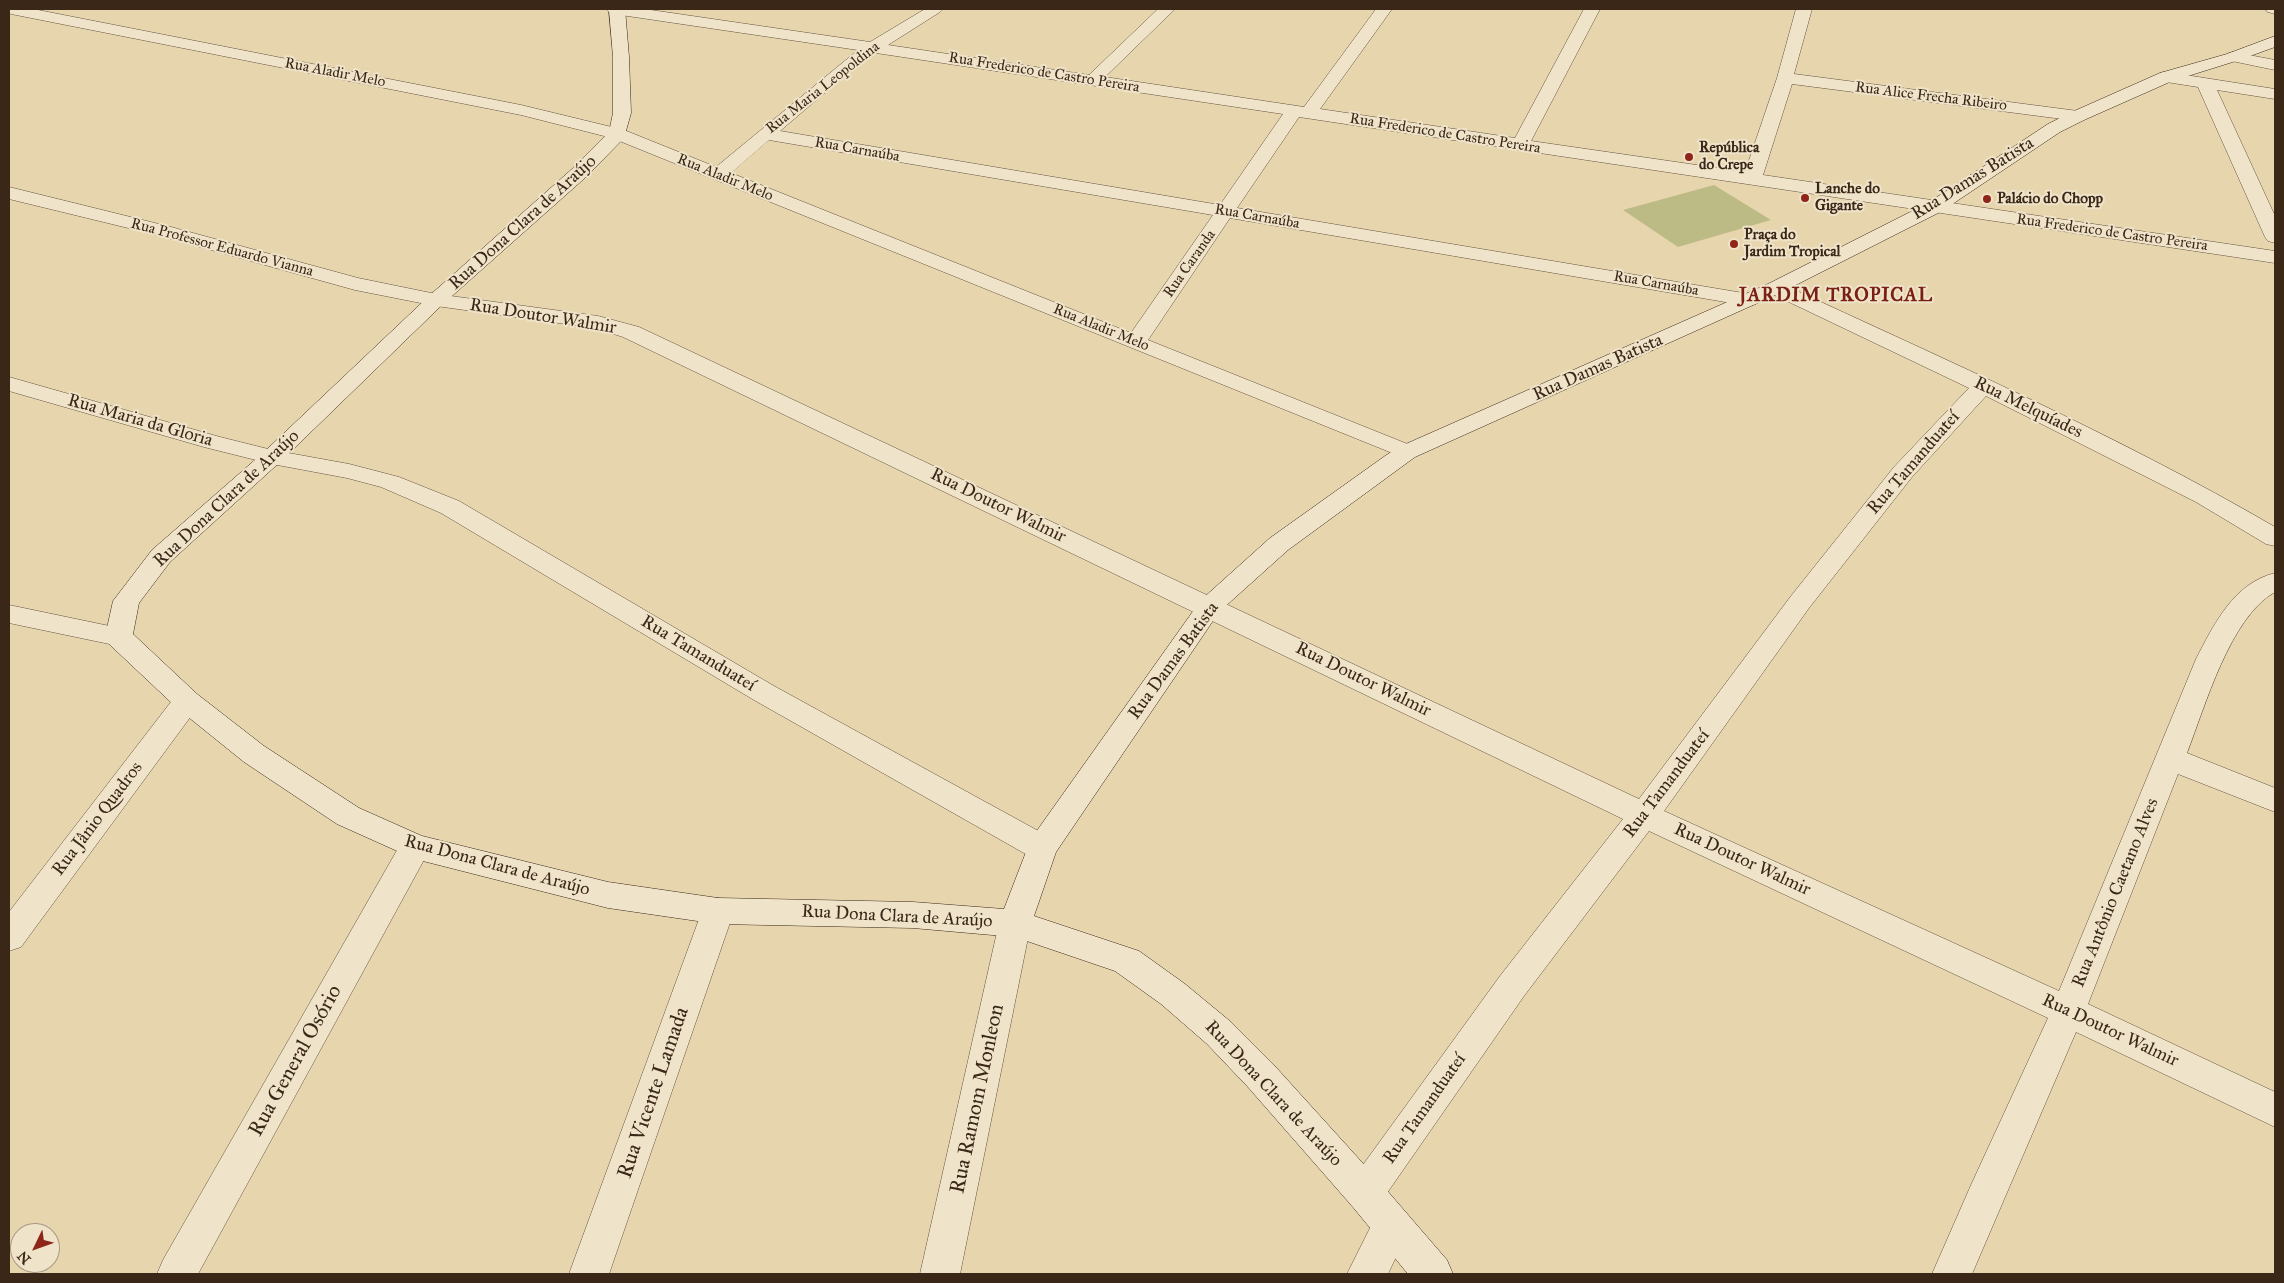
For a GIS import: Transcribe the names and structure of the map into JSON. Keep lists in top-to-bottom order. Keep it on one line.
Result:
{"streets":{"street":["Rua Aladir Melo","Rua Frederico de Castro Pereira","Rua Maria Leopoldina","Rua Alice Frecha Ribeiro","Rua Carnaúba","Rua Damas Batista","Rua Dona Clara de Araújo","Rua Professor Eduardo Vianna","Rua Caranda","Rua Doutor Walmir","Rua Melquíades","Rua Maria da Gloria","Rua Tamanduateí","Rua Jânio Quadros","Rua Antônio Caetano Alves","Rua General Osório","Rua Vicente Lamada","Rua Ramom Monleon"]},"crossings":[["Rua Aladir Melo","Rua Maria Leopoldina"],["Rua Aladir Melo","Rua Damas Batista"],["Rua Aladir Melo","Rua Dona Clara de Araújo"],["Rua Aladir Melo","Rua Caranda"],["Rua Frederico de Castro Pereira","Rua Maria Leopoldina"],["Rua Frederico de Castro Pereira","Rua Damas Batista"],["Rua Frederico de Castro Pereira","Rua Caranda"],["Rua Maria Leopoldina","Rua Carnaúba"],["Rua Alice Frecha Ribeiro","Rua Damas Batista"],["Rua Carnaúba","Rua Damas Batista"],["Rua Carnaúba","Rua Caranda"],["Rua Damas Batista","Rua Doutor Walmir"],["Rua Damas Batista","Rua Melquíades"],["Rua Damas Batista","Rua Tamanduateí"],["Rua Dona Clara de Araújo","Rua Professor Eduardo Vianna"],["Rua Dona Clara de Araújo","Rua Doutor Walmir"],["Rua Dona Clara de Araújo","Rua Maria da Gloria"],["Rua Dona Clara de Araújo","Rua Tamanduateí"],["Rua Dona Clara de Araújo","Rua Jânio Quadros"],["Rua Dona Clara de Araújo","Rua General Osório"],["Rua Dona Clara de Araújo","Rua Vicente Lamada"],["Rua Dona Clara de Araújo","Rua Ramom Monleon"],["Rua Professor Eduardo Vianna","Rua Doutor Walmir"],["Rua Doutor Walmir","Rua Tamanduateí"],["Rua Doutor Walmir","Rua Antônio Caetano Alves"],["Rua Melquíades","Rua Tamanduateí"],["Rua Maria da Gloria","Rua Tamanduateí"]],"districts":["JARDIM TROPICAL"],"places":["República do Crepe","Lanche do Gigante","Palácio do Chopp","Praça do Jardim Tropical"],"north":"bottom left"}
